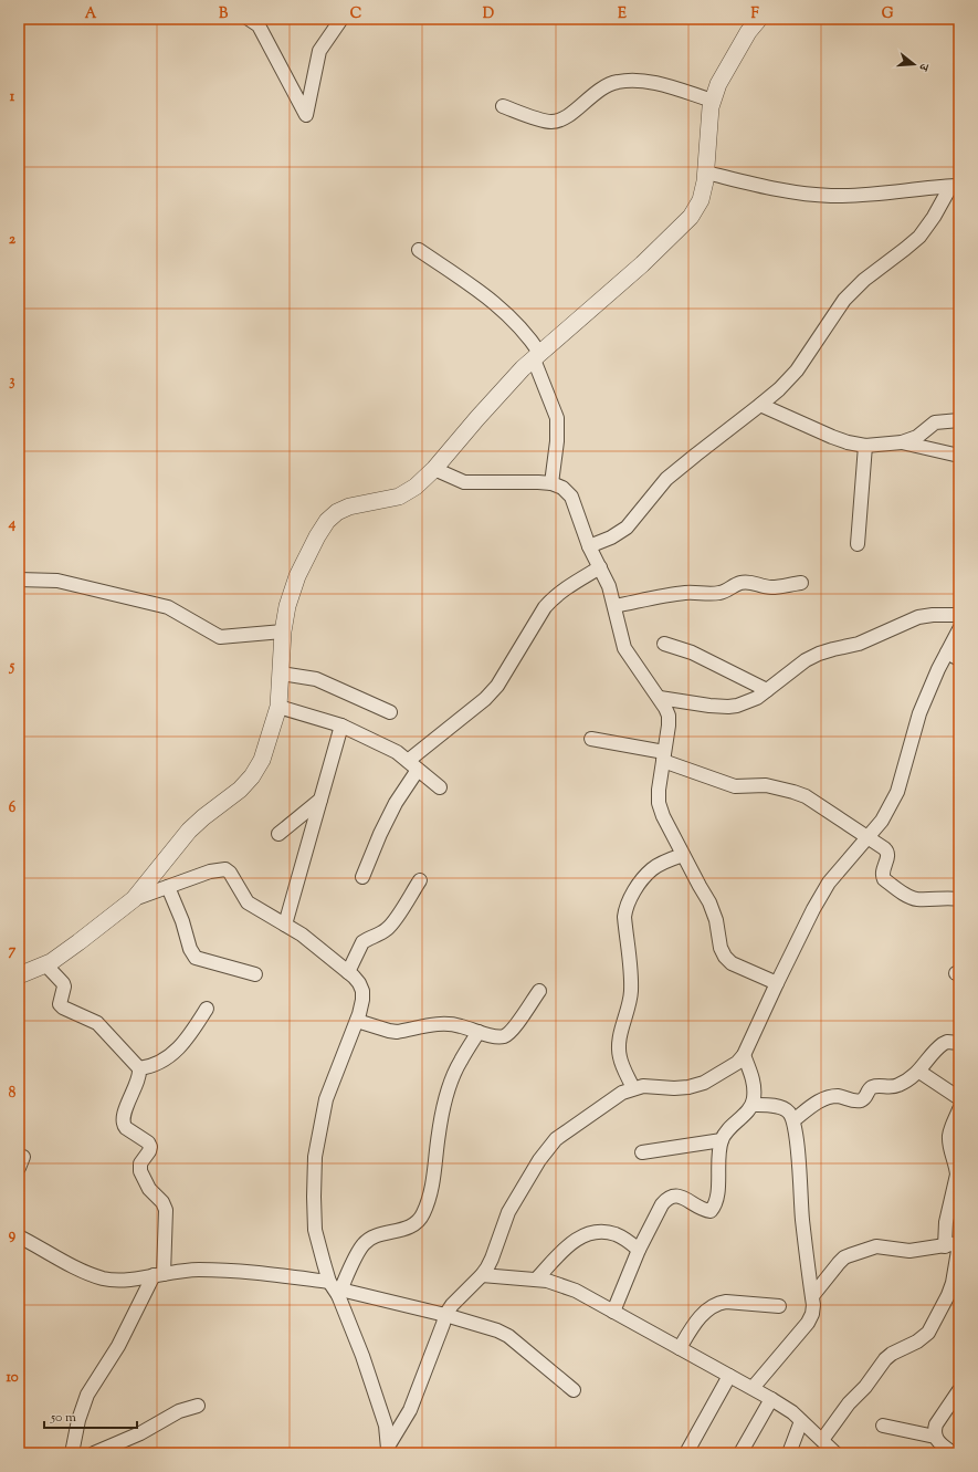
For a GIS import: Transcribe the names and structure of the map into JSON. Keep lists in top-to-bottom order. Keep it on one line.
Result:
{"scale_bar":"50 m","north":"right","grid":{"columns":["A","B","C","D","E","F","G"],"rows":["1","2","3","4","5","6","7","8","9","10"]}}
